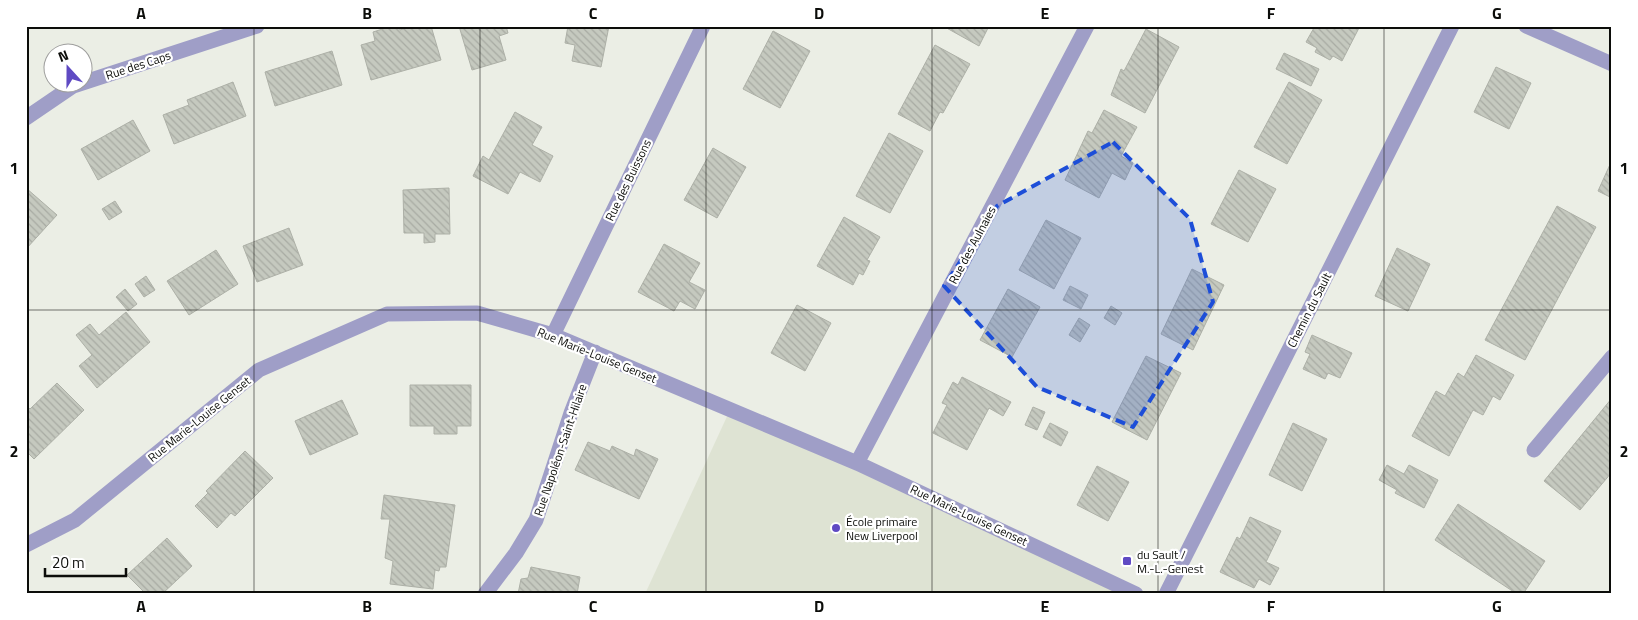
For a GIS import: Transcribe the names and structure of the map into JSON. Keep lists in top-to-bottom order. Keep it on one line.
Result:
{"streets":{"street":["Rue des Caps","Rue des Buissons","Rue des Aulnaies","Chemin du Sault","Rue Marie-Louise Genset","Rue Napoléon-Saint-Hilaire"]},"crossings":[["Rue des Buissons","Rue Marie-Louise Genset"],["Rue des Aulnaies","Rue Marie-Louise Genset"],["Rue Marie-Louise Genset","Rue Napoléon-Saint-Hilaire"]],"places":{"other":["École primaire New Liverpool"],"transit":["du Sault / M.-L.-Genest"]},"scale_bar":"20 m","north":"top","grid":{"columns":["A","B","C","D","E","F","G"],"rows":["1","2"]}}
